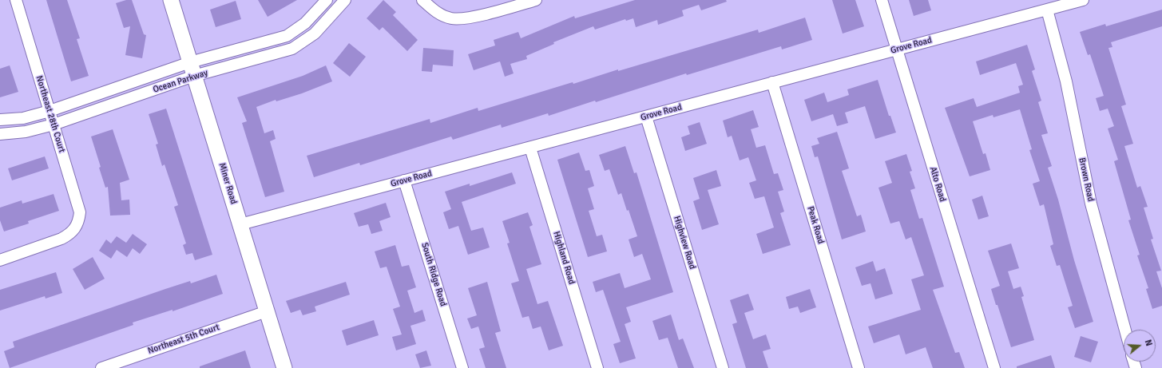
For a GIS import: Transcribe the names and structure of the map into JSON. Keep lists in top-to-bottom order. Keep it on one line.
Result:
{"streets":{"street":["Grove Road","Ocean Parkway","Northeast 28th Court","Brown Road","Miner Road","Alto Road","Peak Road","Highview Road","Highland Road","South Ridge Road","Northeast 5th Court"]},"crossings":[["Grove Road","Brown Road"],["Grove Road","Miner Road"],["Grove Road","Alto Road"],["Grove Road","Peak Road"],["Grove Road","Highview Road"],["Grove Road","Highland Road"],["Grove Road","South Ridge Road"],["Ocean Parkway","Northeast 28th Court"],["Ocean Parkway","Miner Road"],["Miner Road","Northeast 5th Court"]],"north":"right"}
